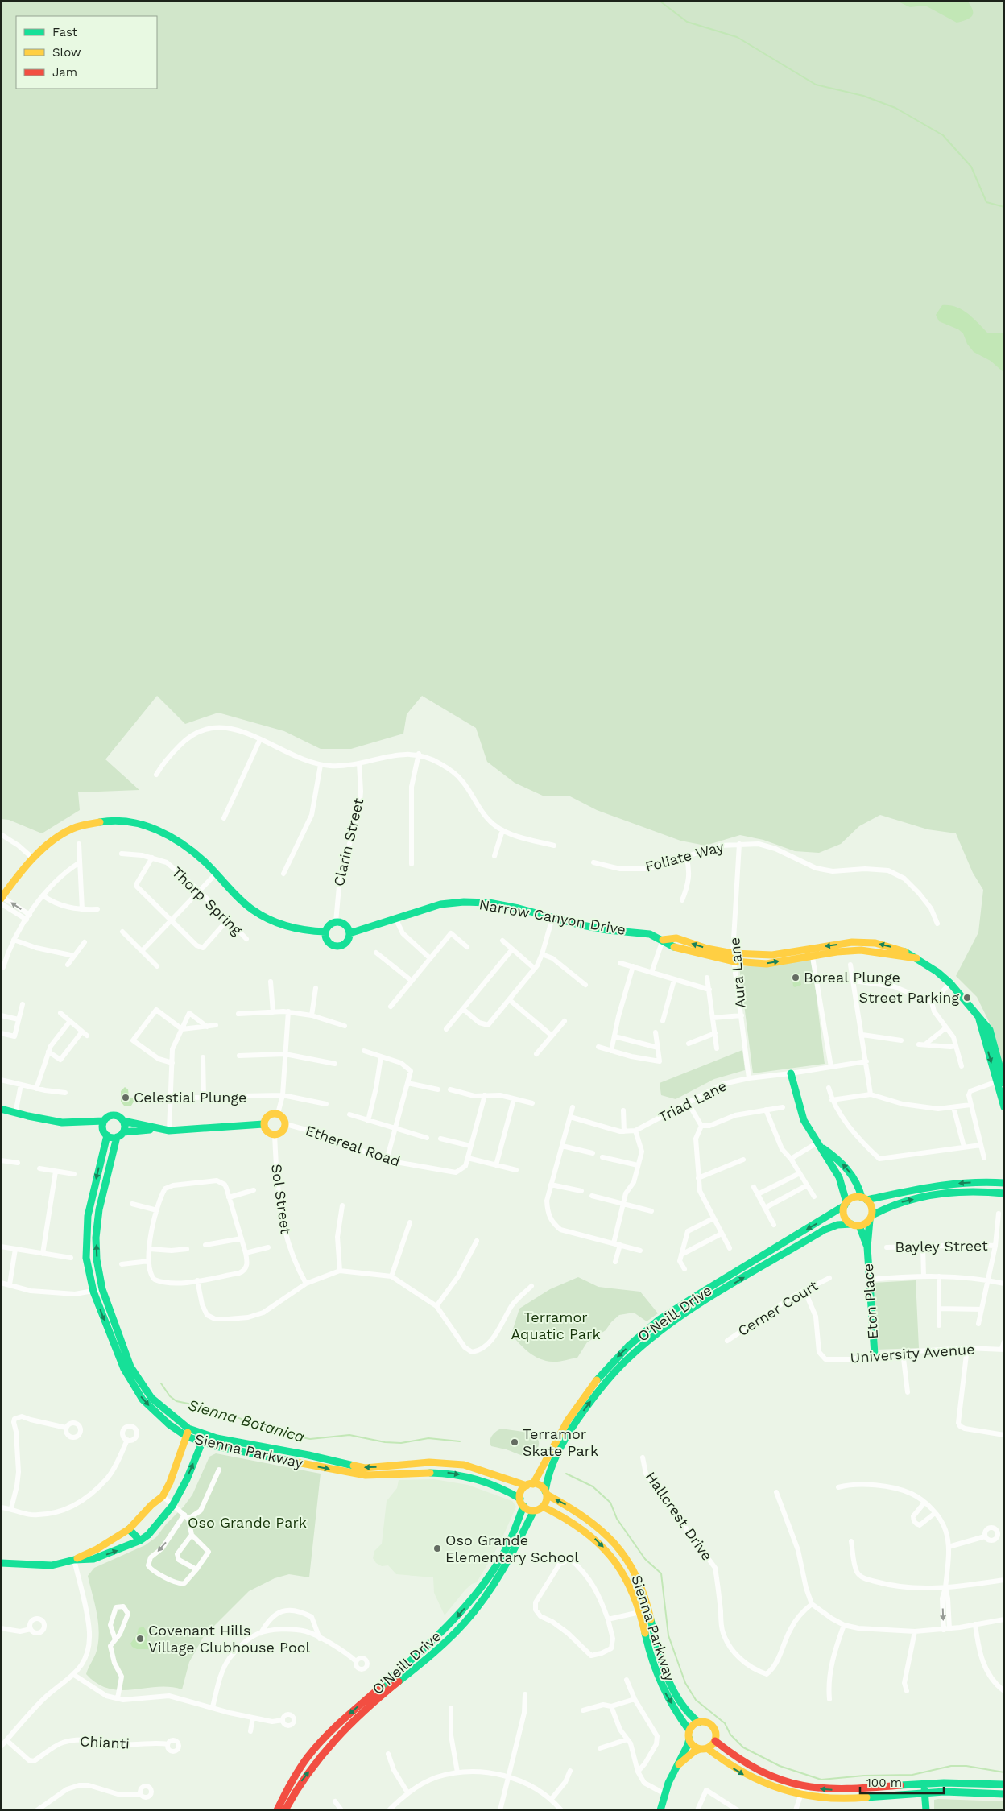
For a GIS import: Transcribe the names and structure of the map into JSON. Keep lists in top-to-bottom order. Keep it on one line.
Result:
{"streets":{"main road":["Narrow Canyon Drive","Ethereal Road","Eton Place","O'Neill Drive","Sienna Parkway"],"street":["Clarin Street","Foliate Way","Thorp Spring","Aura Lane","Triad Lane","Sol Street","Bayley Street","Cerner Court","University Avenue","Hallcrest Drive","Chianti"]},"crossings":[["Clarin Street","Narrow Canyon Drive"],["Foliate Way","Aura Lane"],["Narrow Canyon Drive","Aura Lane"],["Aura Lane","Triad Lane"],["Ethereal Road","Sol Street"],["Eton Place","O'Neill Drive"],["Eton Place","University Avenue"],["Cerner Court","University Avenue"],["O'Neill Drive","Sienna Parkway"]],"water":["Sienna Botanica"],"parks":["Terramor Aquatic Park","Oso Grande Park"],"places":["Boreal Plunge","Street Parking","Celestial Plunge","Terramor Skate Park","Oso Grande Elementary School","Covenant Hills Village Clubhouse Pool"],"legend":["Fast","Slow","Jam"],"scale_bar":"100 m"}
